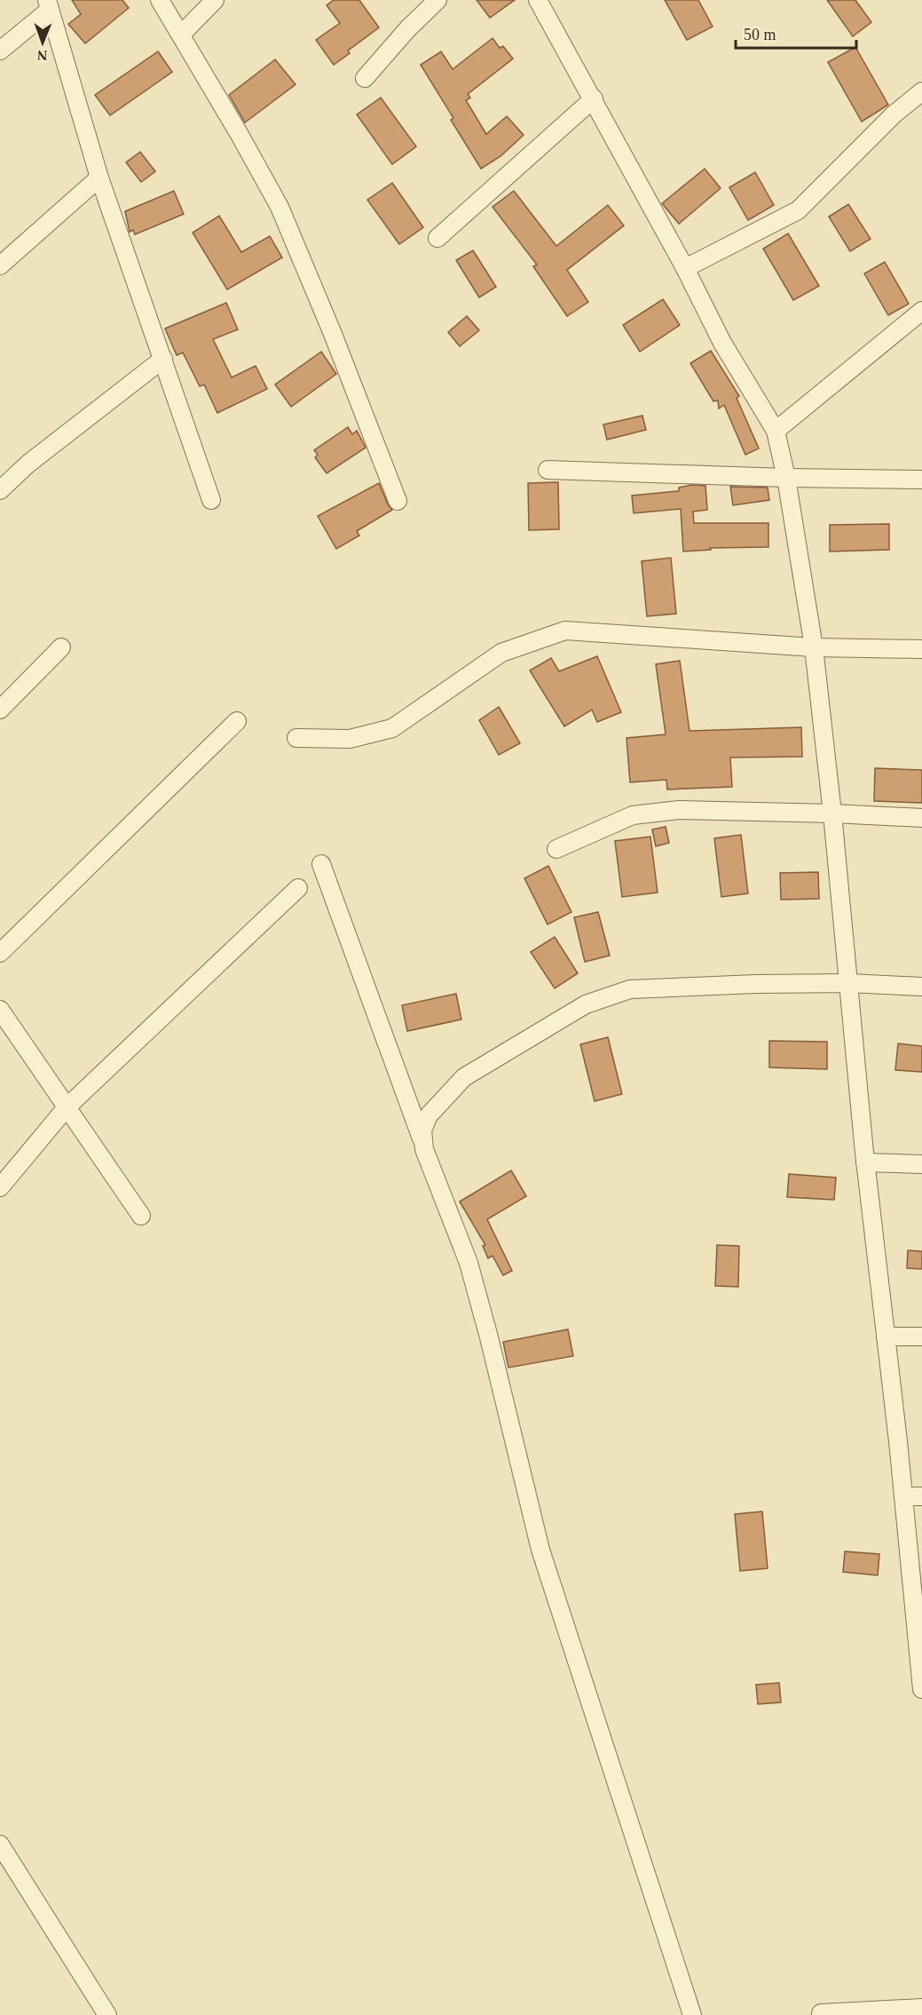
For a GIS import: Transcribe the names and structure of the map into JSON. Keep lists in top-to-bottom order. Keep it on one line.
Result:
{"scale_bar":"50 m","north":"bottom"}
